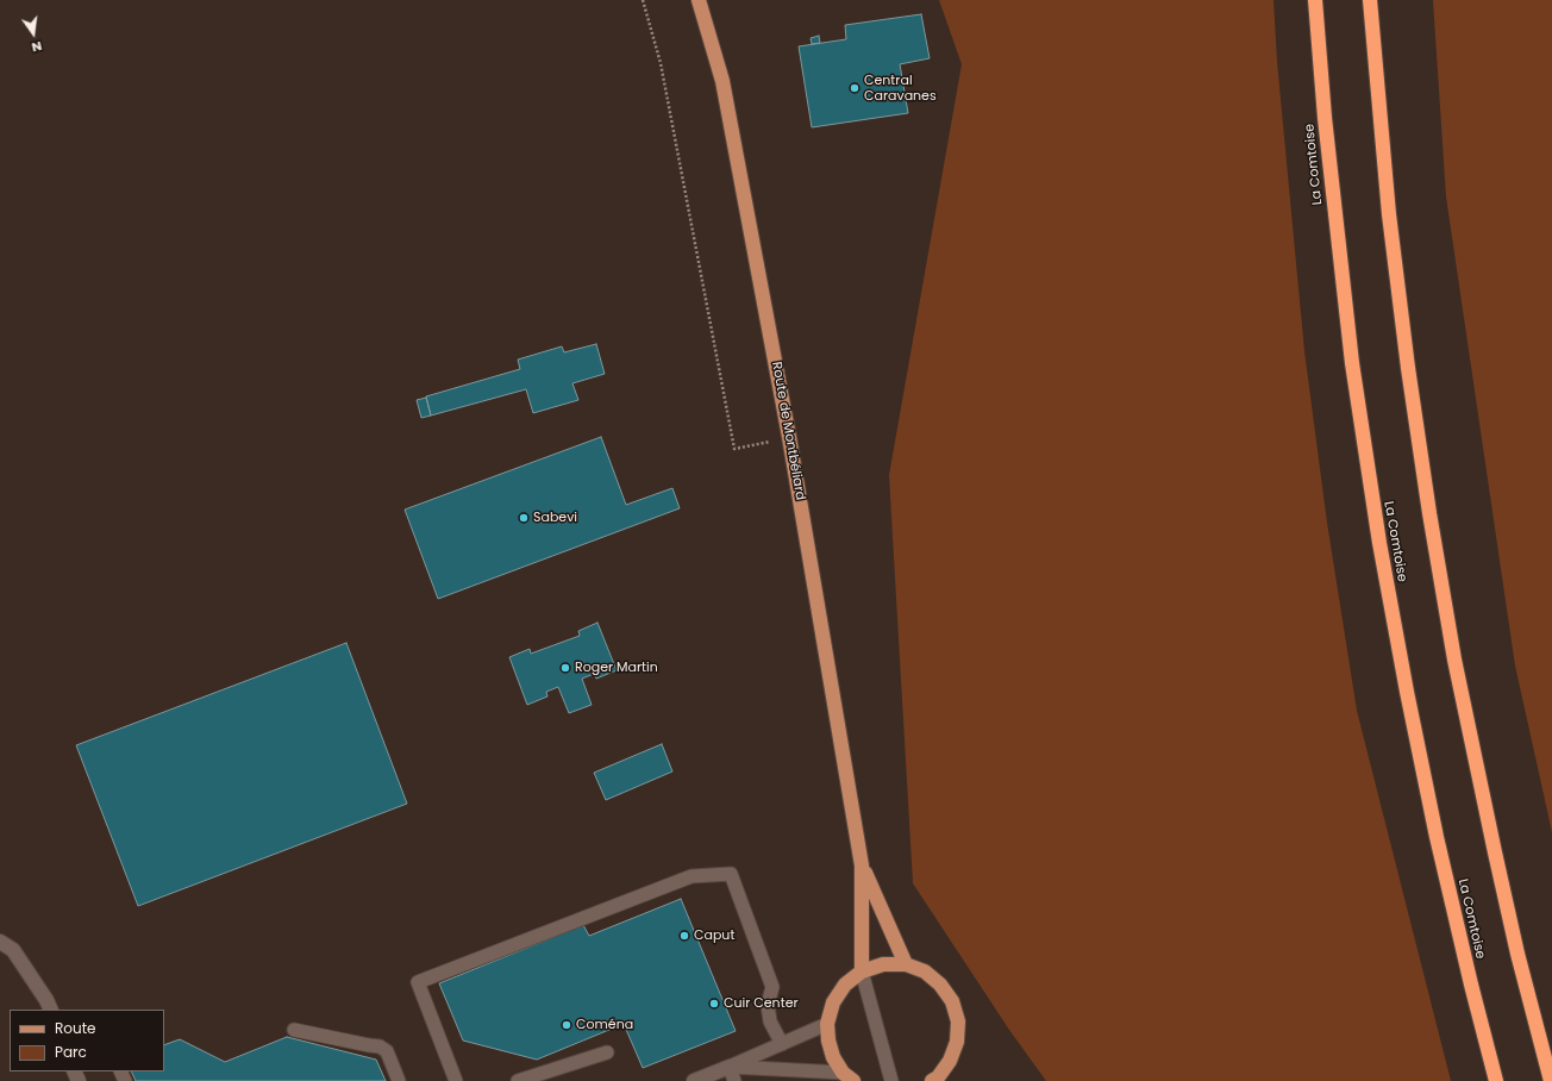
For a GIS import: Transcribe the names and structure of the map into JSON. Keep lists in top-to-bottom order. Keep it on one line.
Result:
{"streets":{"highway":["La Comtoise"],"main road":["Route de Montbéliard"]},"places":["Central Caravanes","Sabevi","Roger Martin","Caput","Cuir Center","Coména"],"legend":["Route","Parc"],"north":"bottom"}
